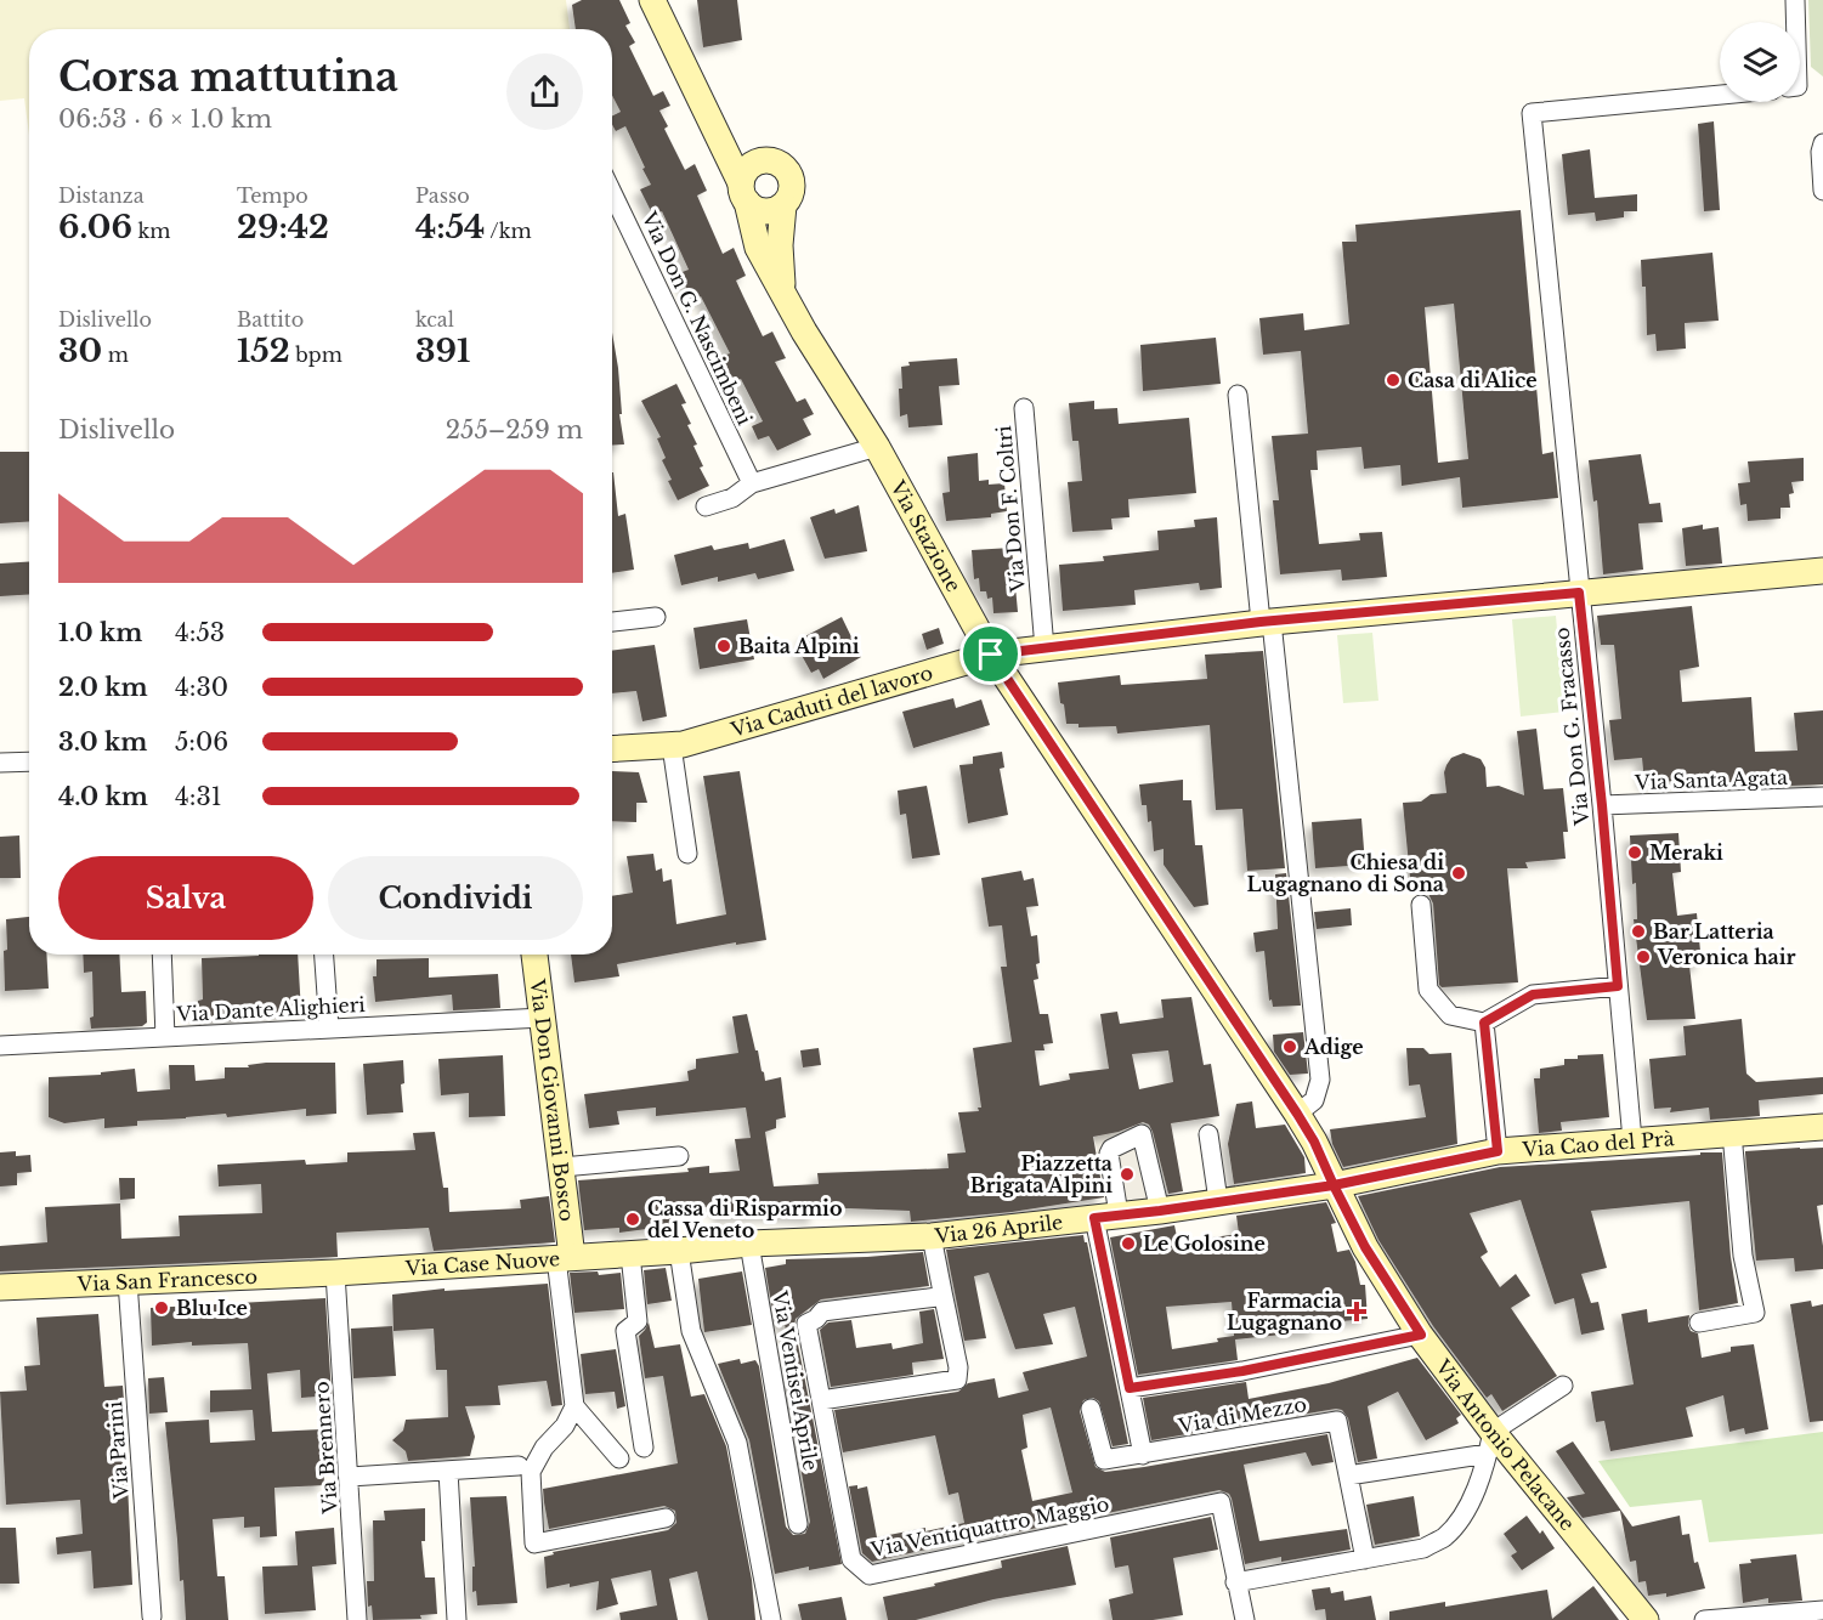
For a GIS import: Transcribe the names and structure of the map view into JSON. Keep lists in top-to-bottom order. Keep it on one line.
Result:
{"streets":{"main road":["Via Stazione","Via Caduti del lavoro","Via Don Giovanni Bosco","Via Cao del Prà","Via 26 Aprile","Via Case Nuove","Via San Francesco","Via Antonio Pelacane"],"street":["Via Don G. Nascimbeni","Via Don F. Coltri","Via Don G. Fracasso","Via Santa Agata","Via Dante Alighieri","Via Ventisei Aprile","Via di Mezzo","Via Brennero","Via Parini","Via Ventiquattro Maggio"]},"crossings":[["Via Don F. Coltri","Via Caduti del lavoro"],["Via Stazione","Via Caduti del lavoro"],["Via Stazione","Via Cao del Prà"],["Via Stazione","Via 26 Aprile"],["Via Stazione","Via Antonio Pelacane"],["Via Caduti del lavoro","Via Don G. Fracasso"],["Via Don G. Fracasso","Via Santa Agata"],["Via Don G. Fracasso","Via Cao del Prà"],["Via Dante Alighieri","Via Don Giovanni Bosco"],["Via Don Giovanni Bosco","Via Case Nuove"],["Via Cao del Prà","Via 26 Aprile"],["Via Cao del Prà","Via Antonio Pelacane"],["Via 26 Aprile","Via Case Nuove"],["Via 26 Aprile","Via Ventisei Aprile"],["Via 26 Aprile","Via Antonio Pelacane"],["Via Case Nuove","Via San Francesco"],["Via Case Nuove","Via Ventisei Aprile"],["Via Case Nuove","Via Brennero"],["Via San Francesco","Via Brennero"],["Via San Francesco","Via Parini"]],"places":{"other":["Casa di Alice","Baita Alpini","Meraki","Chiesa di Lugagnano di Sona","Bar Latteria","Veronica hair","Adige","Piazzetta Brigata Alpini","Cassa di Risparmio del Veneto","Le Golosine","Blu Ice"],"health":["Farmacia Lugagnano"]},"page":{"heading":["Corsa mattutina","06:53 · 6 × 1.0 km"],"stats":[["Distanza","6.06 km"],["Tempo","29:42"],["Passo","4:54 /km"],["Dislivello","30 m"],["Battito","152 bpm"],["kcal","391"]],"chart":["Dislivello","255–259 m"],"list":[{"name":"1.0 km","note":"4:53"},{"name":"2.0 km","note":"4:30"},{"name":"3.0 km","note":"5:06"},{"name":"4.0 km","note":"4:31"}],"buttons":["Salva","Condividi"]}}
